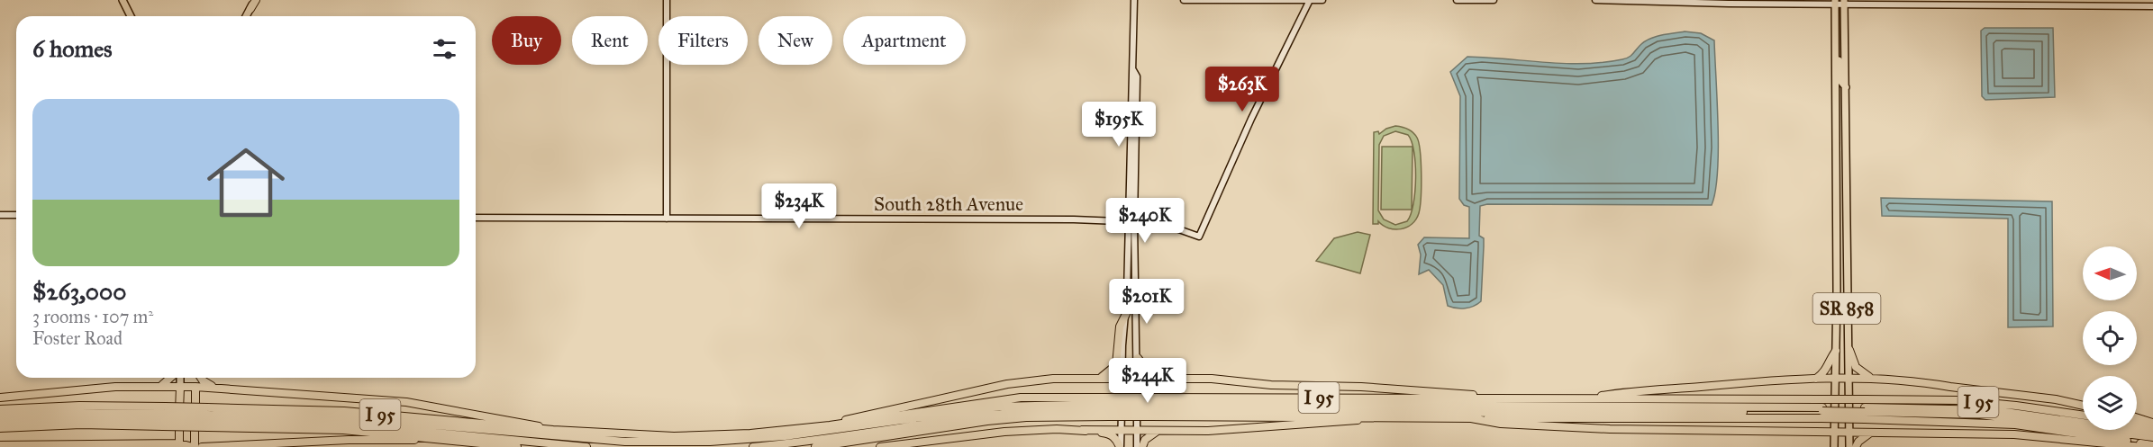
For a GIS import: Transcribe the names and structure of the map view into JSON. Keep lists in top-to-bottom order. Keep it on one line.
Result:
{"streets":{"highway":["I 95"],"main road":["SR 858"],"street":["South 28th Avenue"]},"north":"left","page":{"chip":["Buy","Rent","Filters","New","Apartment"],"heading":"6 homes","price":["$263K","$195K","$234K","$240K","$201K","$244K"],"list":[{"name":"$263,000","note":"3 rooms · 107 m² · Foster Road"}]}}
